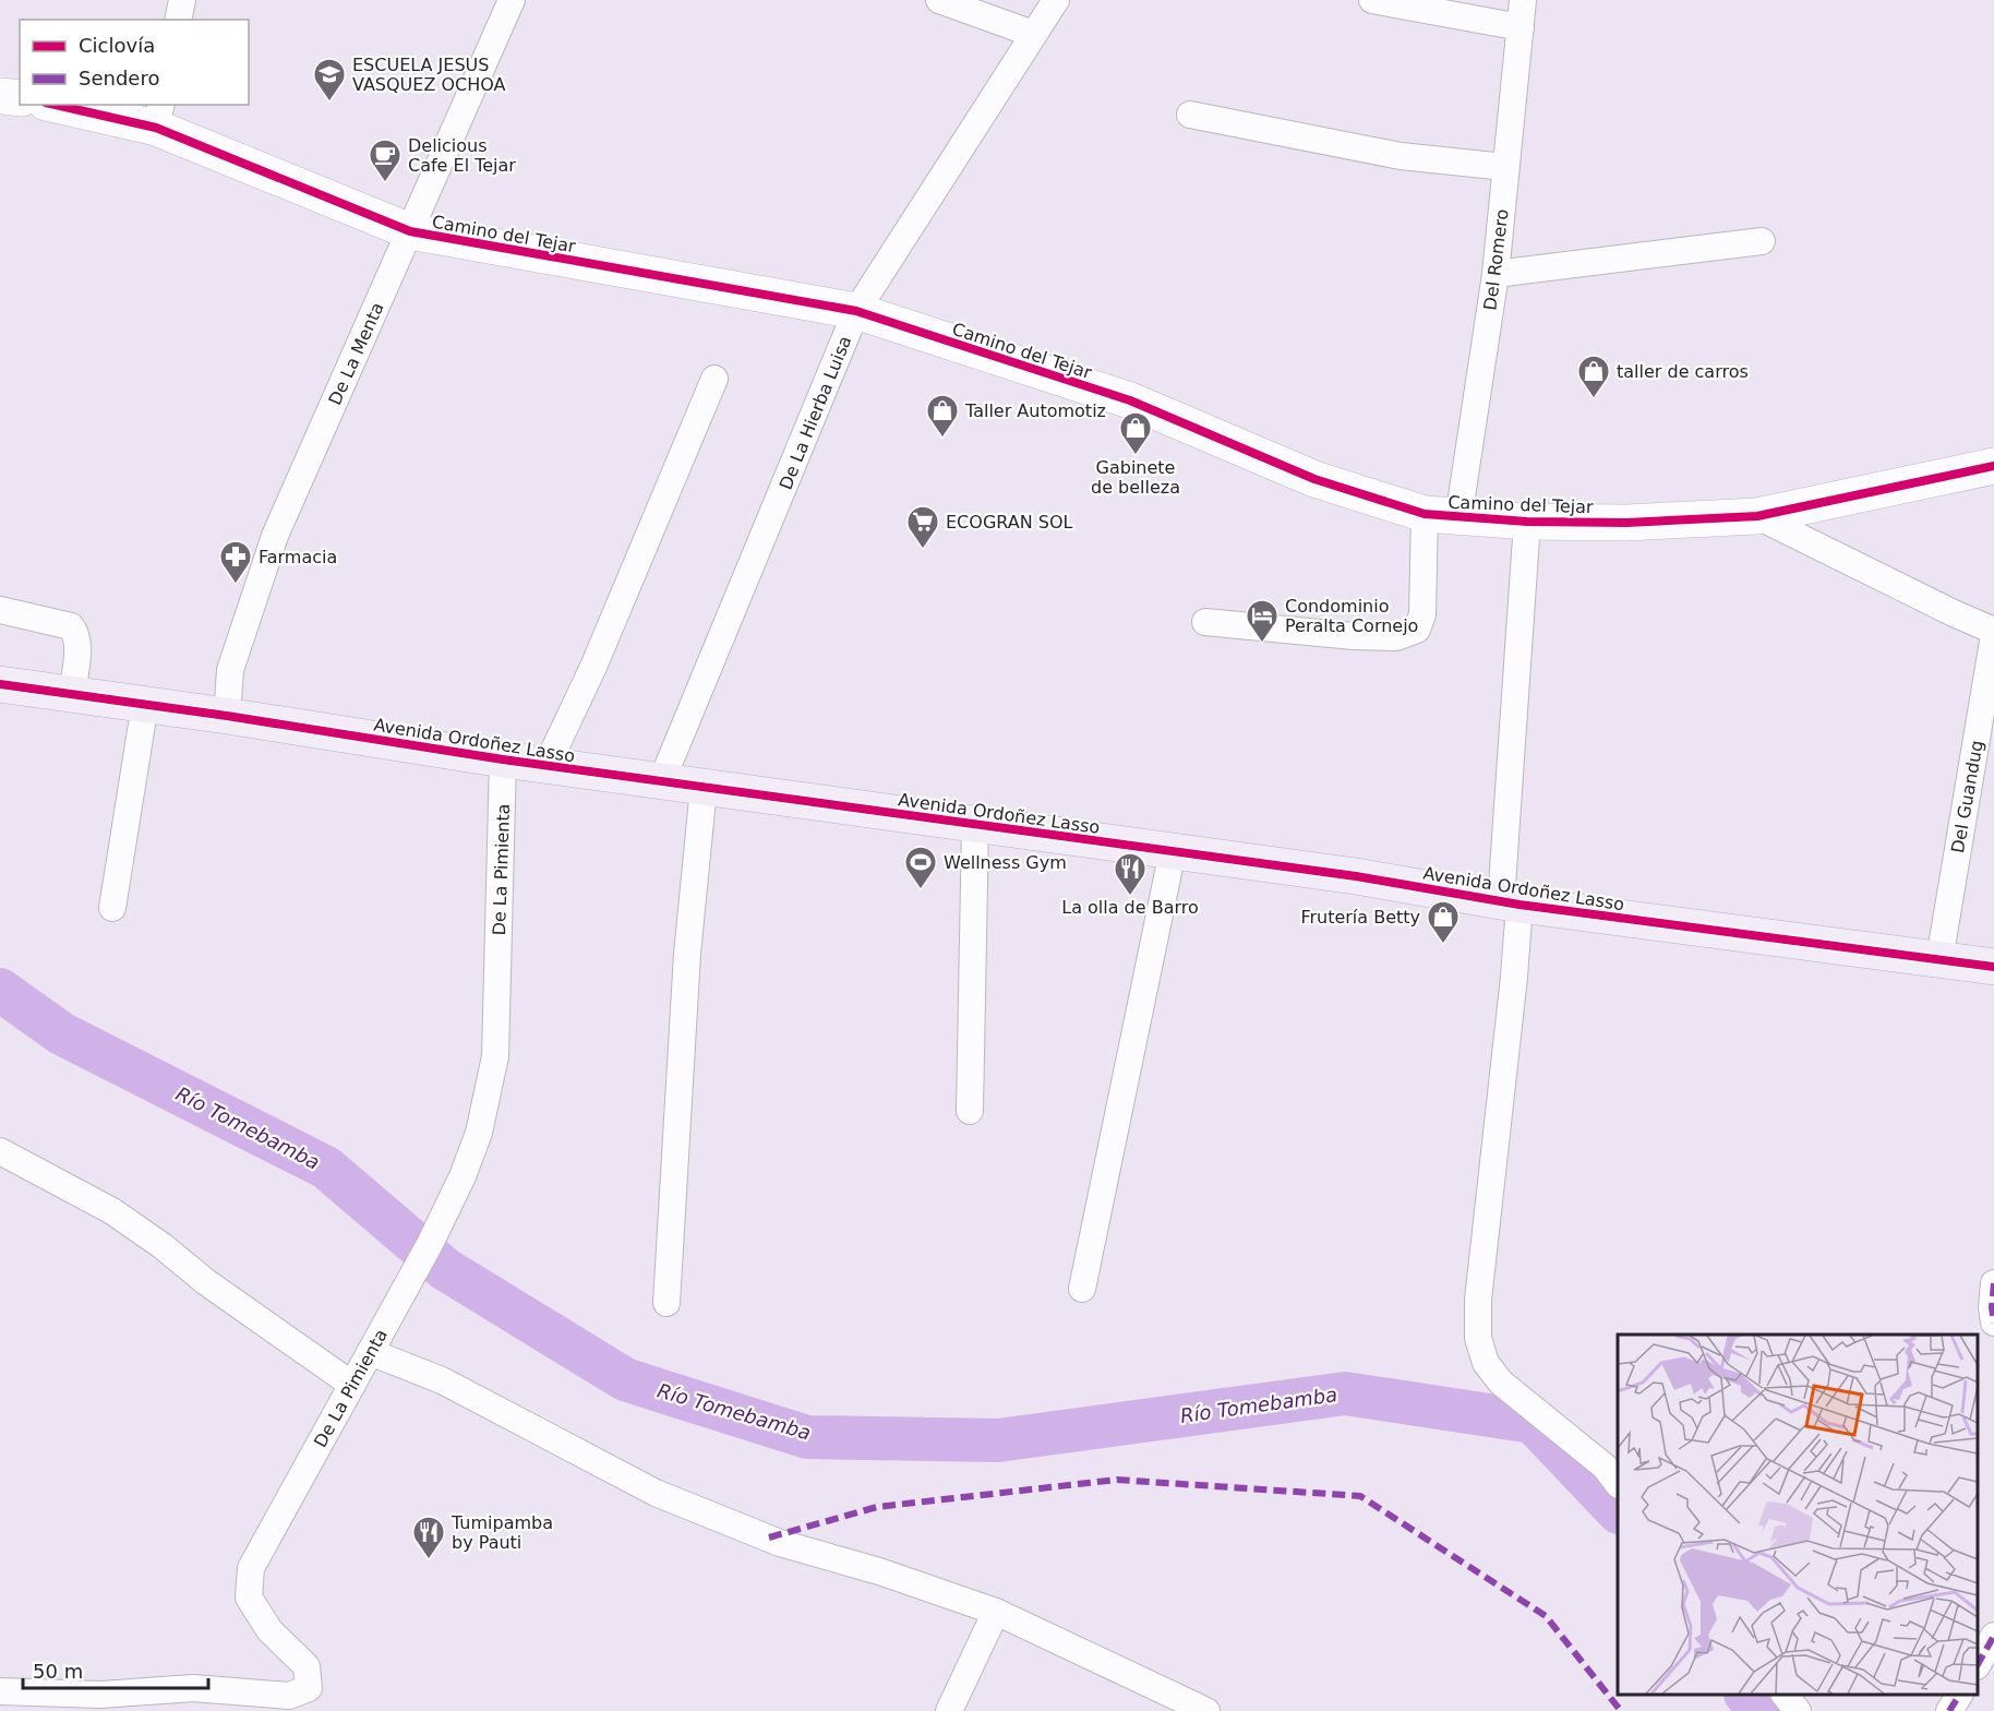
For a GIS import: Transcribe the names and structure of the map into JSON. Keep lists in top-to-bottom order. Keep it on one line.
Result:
{"streets":{"main road":["Avenida Ordoñez Lasso"],"street":["Camino del Tejar","Del Romero","De La Menta","De La Hierba Luisa","Del Guandug","De La Pimienta"]},"crossings":[["Camino del Tejar","Del Romero"],["Camino del Tejar","De La Menta"],["Camino del Tejar","De La Hierba Luisa"],["De La Menta","Avenida Ordoñez Lasso"],["De La Hierba Luisa","Avenida Ordoñez Lasso"],["Avenida Ordoñez Lasso","Del Guandug"],["Avenida Ordoñez Lasso","De La Pimienta"]],"water":["Río Tomebamba"],"places":{"school or university":["ESCUELA JESUS VASQUEZ OCHOA"],"cafe":["Delicious Cafe El Tejar"],"shop":["taller de carros","Taller Automotiz","Gabinete de belleza","Frutería Betty"],"supermarket":["ECOGRAN SOL"],"pharmacy":["Farmacia"],"hotel":["Condominio Peralta Cornejo"],"sports":["Wellness Gym"],"restaurant":["La olla de Barro","Tumipamba by Pauti"]},"legend":["Ciclovía","Sendero"],"scale_bar":"50 m"}
